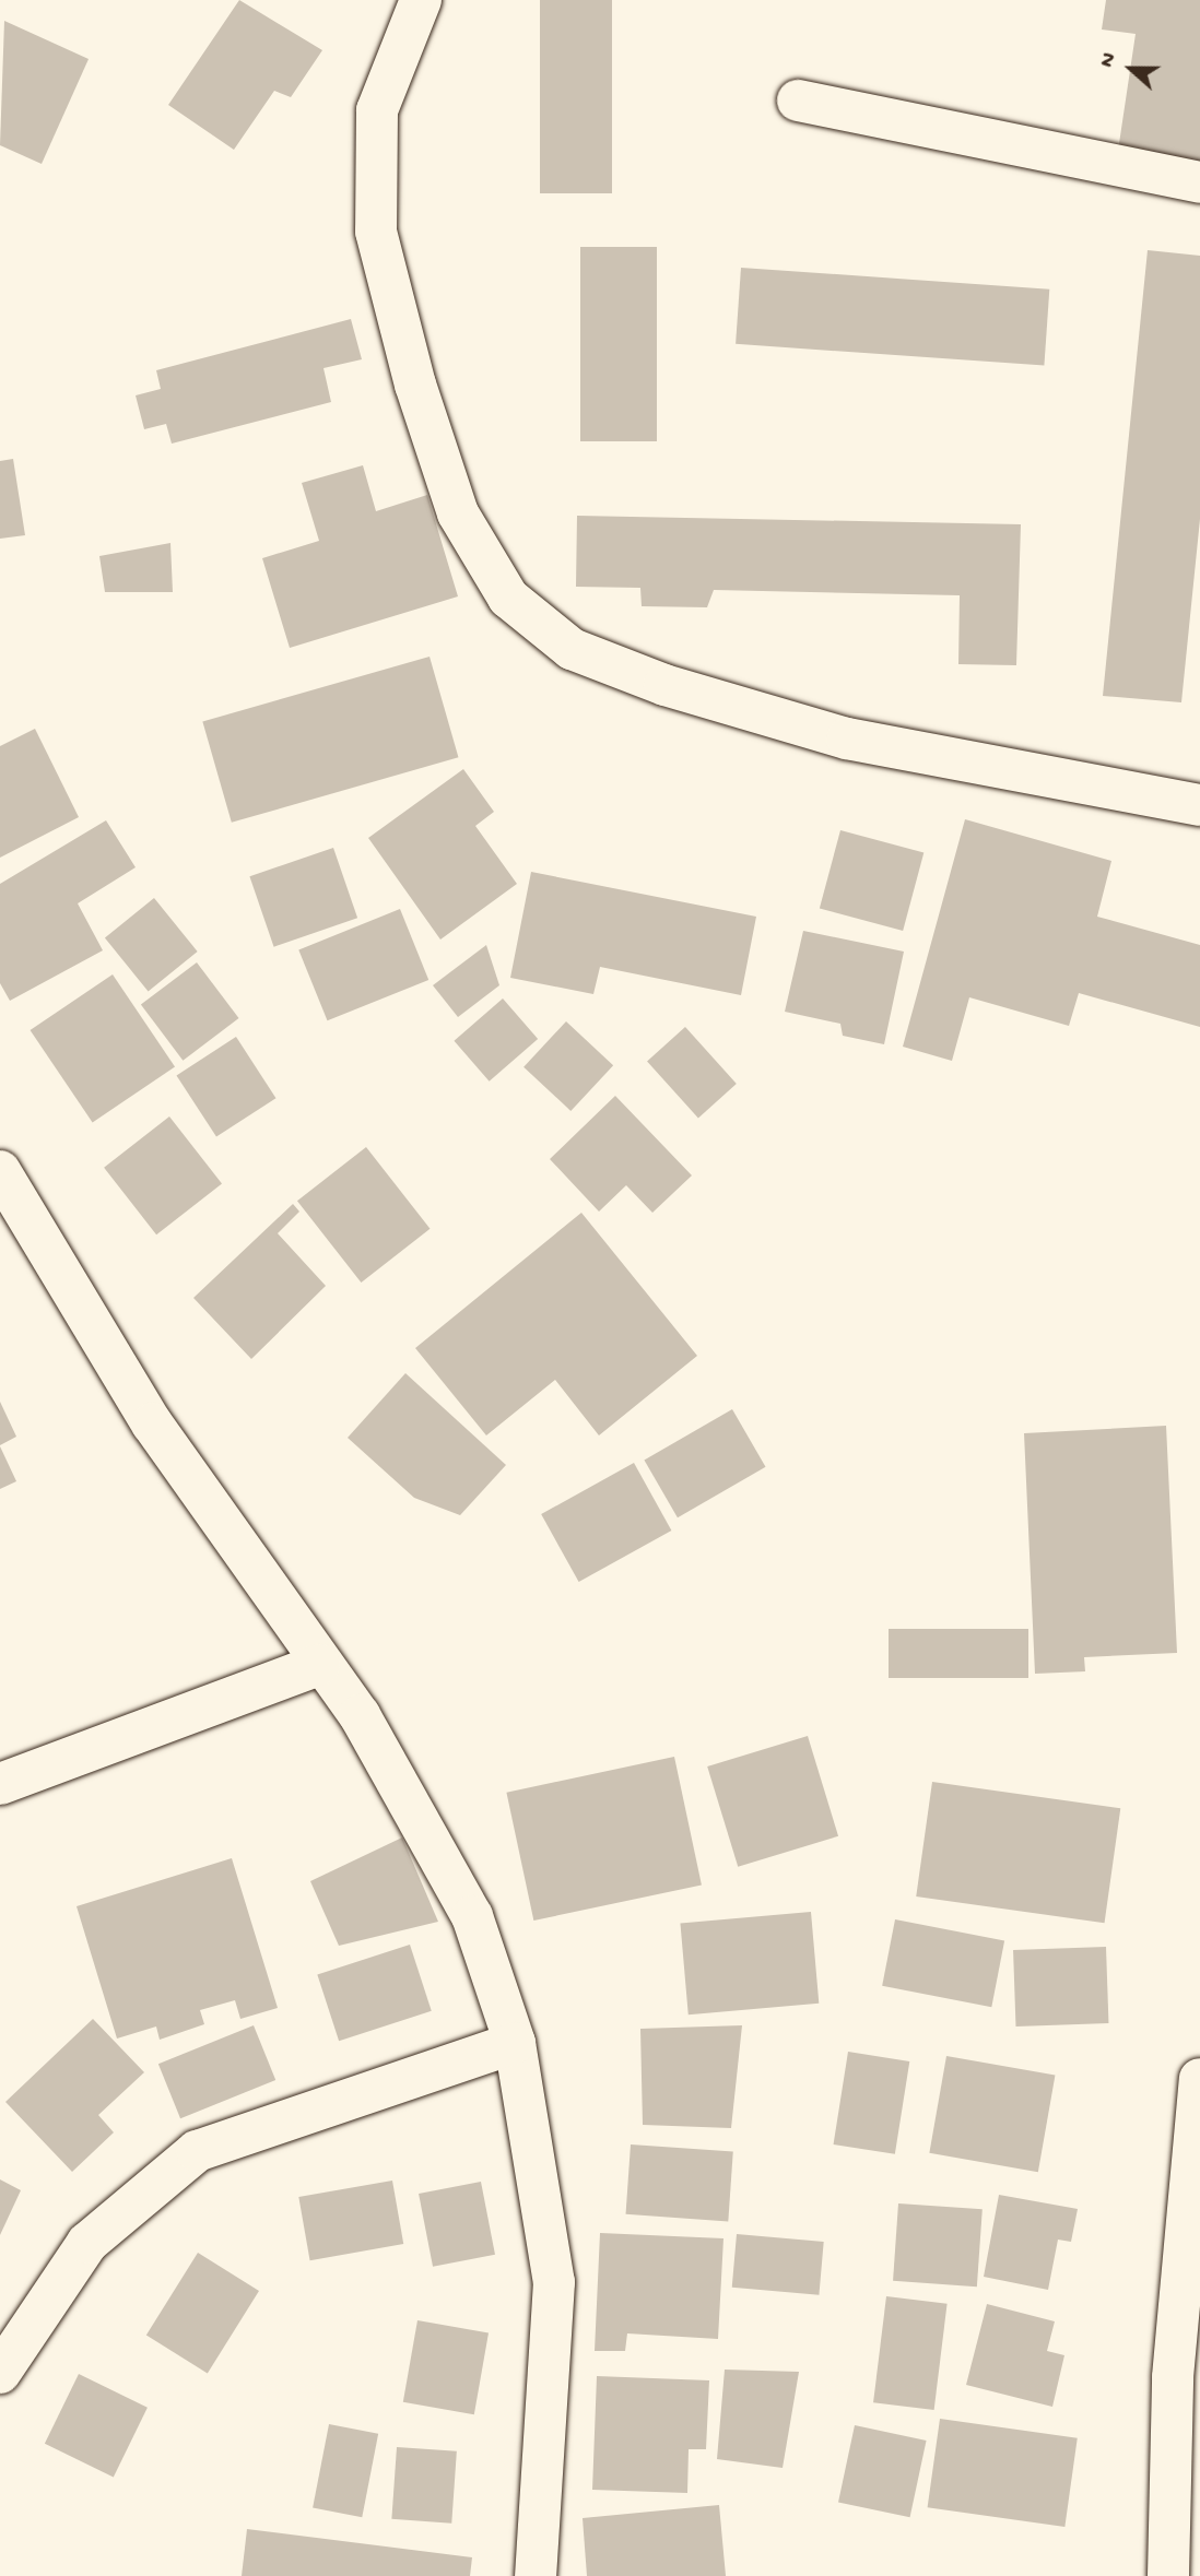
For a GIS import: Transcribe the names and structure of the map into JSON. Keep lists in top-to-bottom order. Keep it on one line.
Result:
{"north":"left"}
